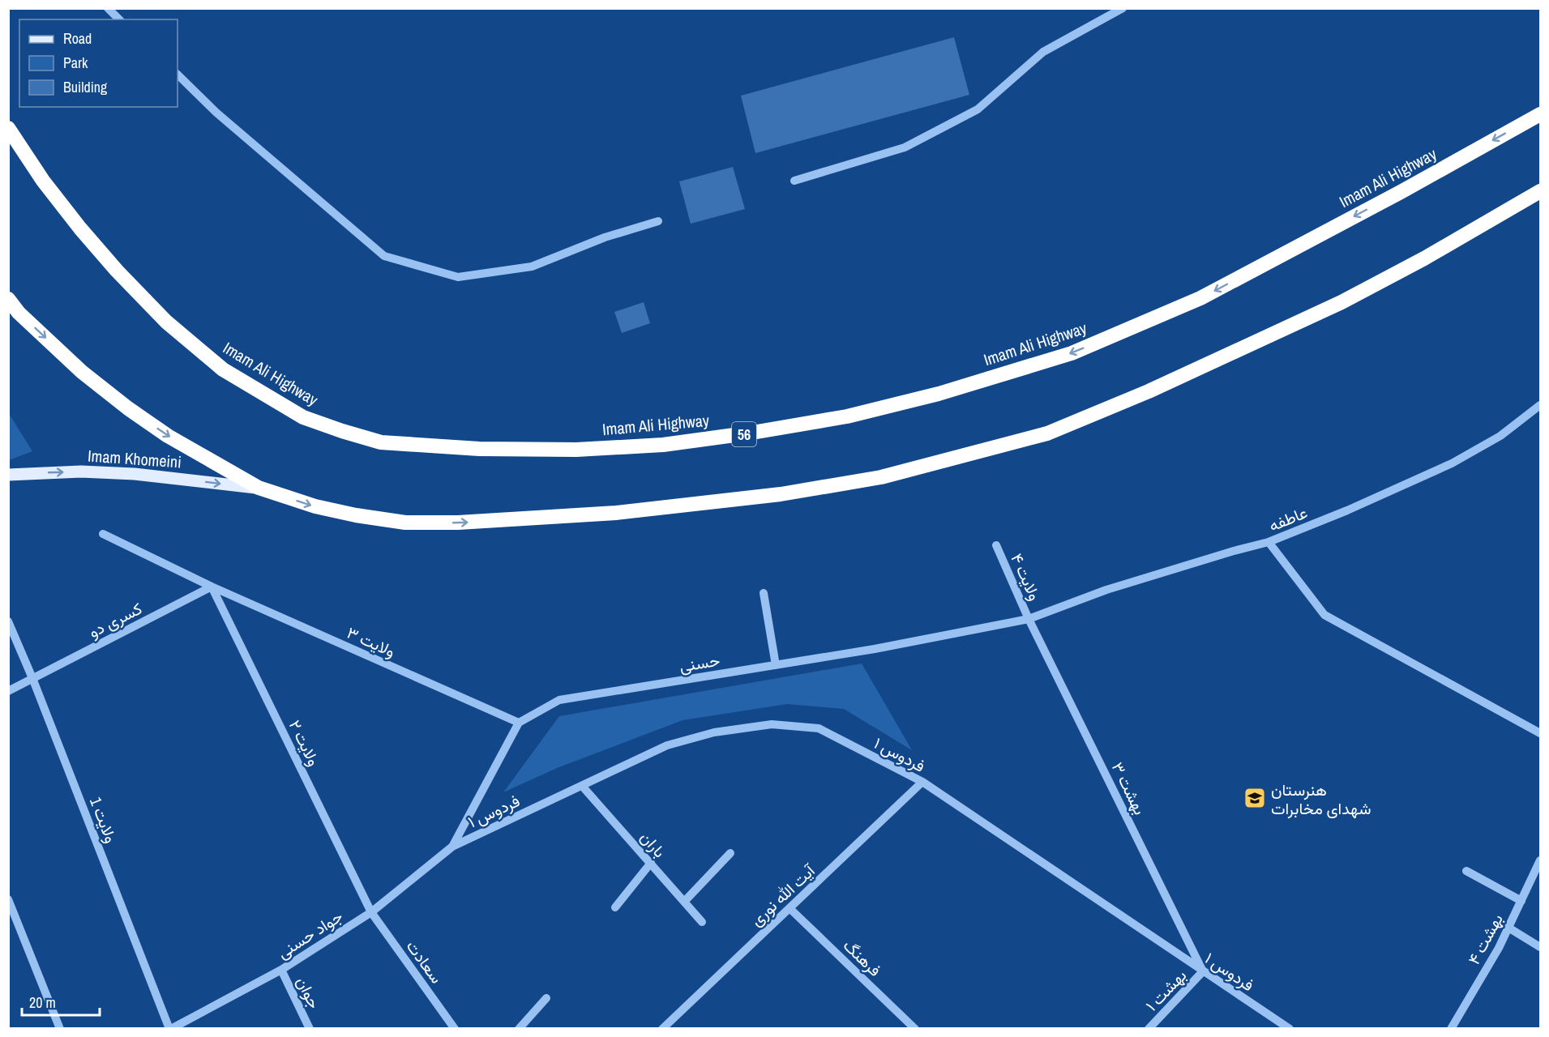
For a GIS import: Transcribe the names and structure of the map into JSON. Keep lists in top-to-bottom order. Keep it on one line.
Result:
{"streets":{"highway":["Imam Ali Highway","56"],"main road":["Imam Khomeini"],"street":["عاطفه","ولایت ۴","کسری دو","ولایت ۳","حسنی","ولایت ۲","فردوس ۱","بهشت ۳","ولایت 1","باران","آیت الله نوری","جواد حسنی","بهشت ۴","فرهنگ","سعادت","بهشت ۱","جوان"]},"crossings":[["عاطفه","ولایت ۴"],["عاطفه","حسنی"],["عاطفه","بهشت ۳"],["ولایت ۴","حسنی"],["ولایت ۴","بهشت ۳"],["کسری دو","ولایت ۳"],["کسری دو","ولایت ۲"],["کسری دو","ولایت 1"],["ولایت ۳","حسنی"],["ولایت ۳","ولایت ۲"],["حسنی","بهشت ۳"],["ولایت ۲","جواد حسنی"],["ولایت ۲","سعادت"],["فردوس ۱","بهشت ۳"],["فردوس ۱","باران"],["فردوس ۱","آیت الله نوری"],["فردوس ۱","جواد حسنی"],["فردوس ۱","بهشت ۱"],["بهشت ۳","بهشت ۱"],["ولایت 1","جواد حسنی"],["آیت الله نوری","فرهنگ"],["جواد حسنی","سعادت"],["جواد حسنی","جوان"]],"one_way":["Imam Khomeini"],"places":{"school or university":["هنرستان شهدای مخابرات"]},"legend":["Road","Park","Building"],"scale_bar":"20 m"}
